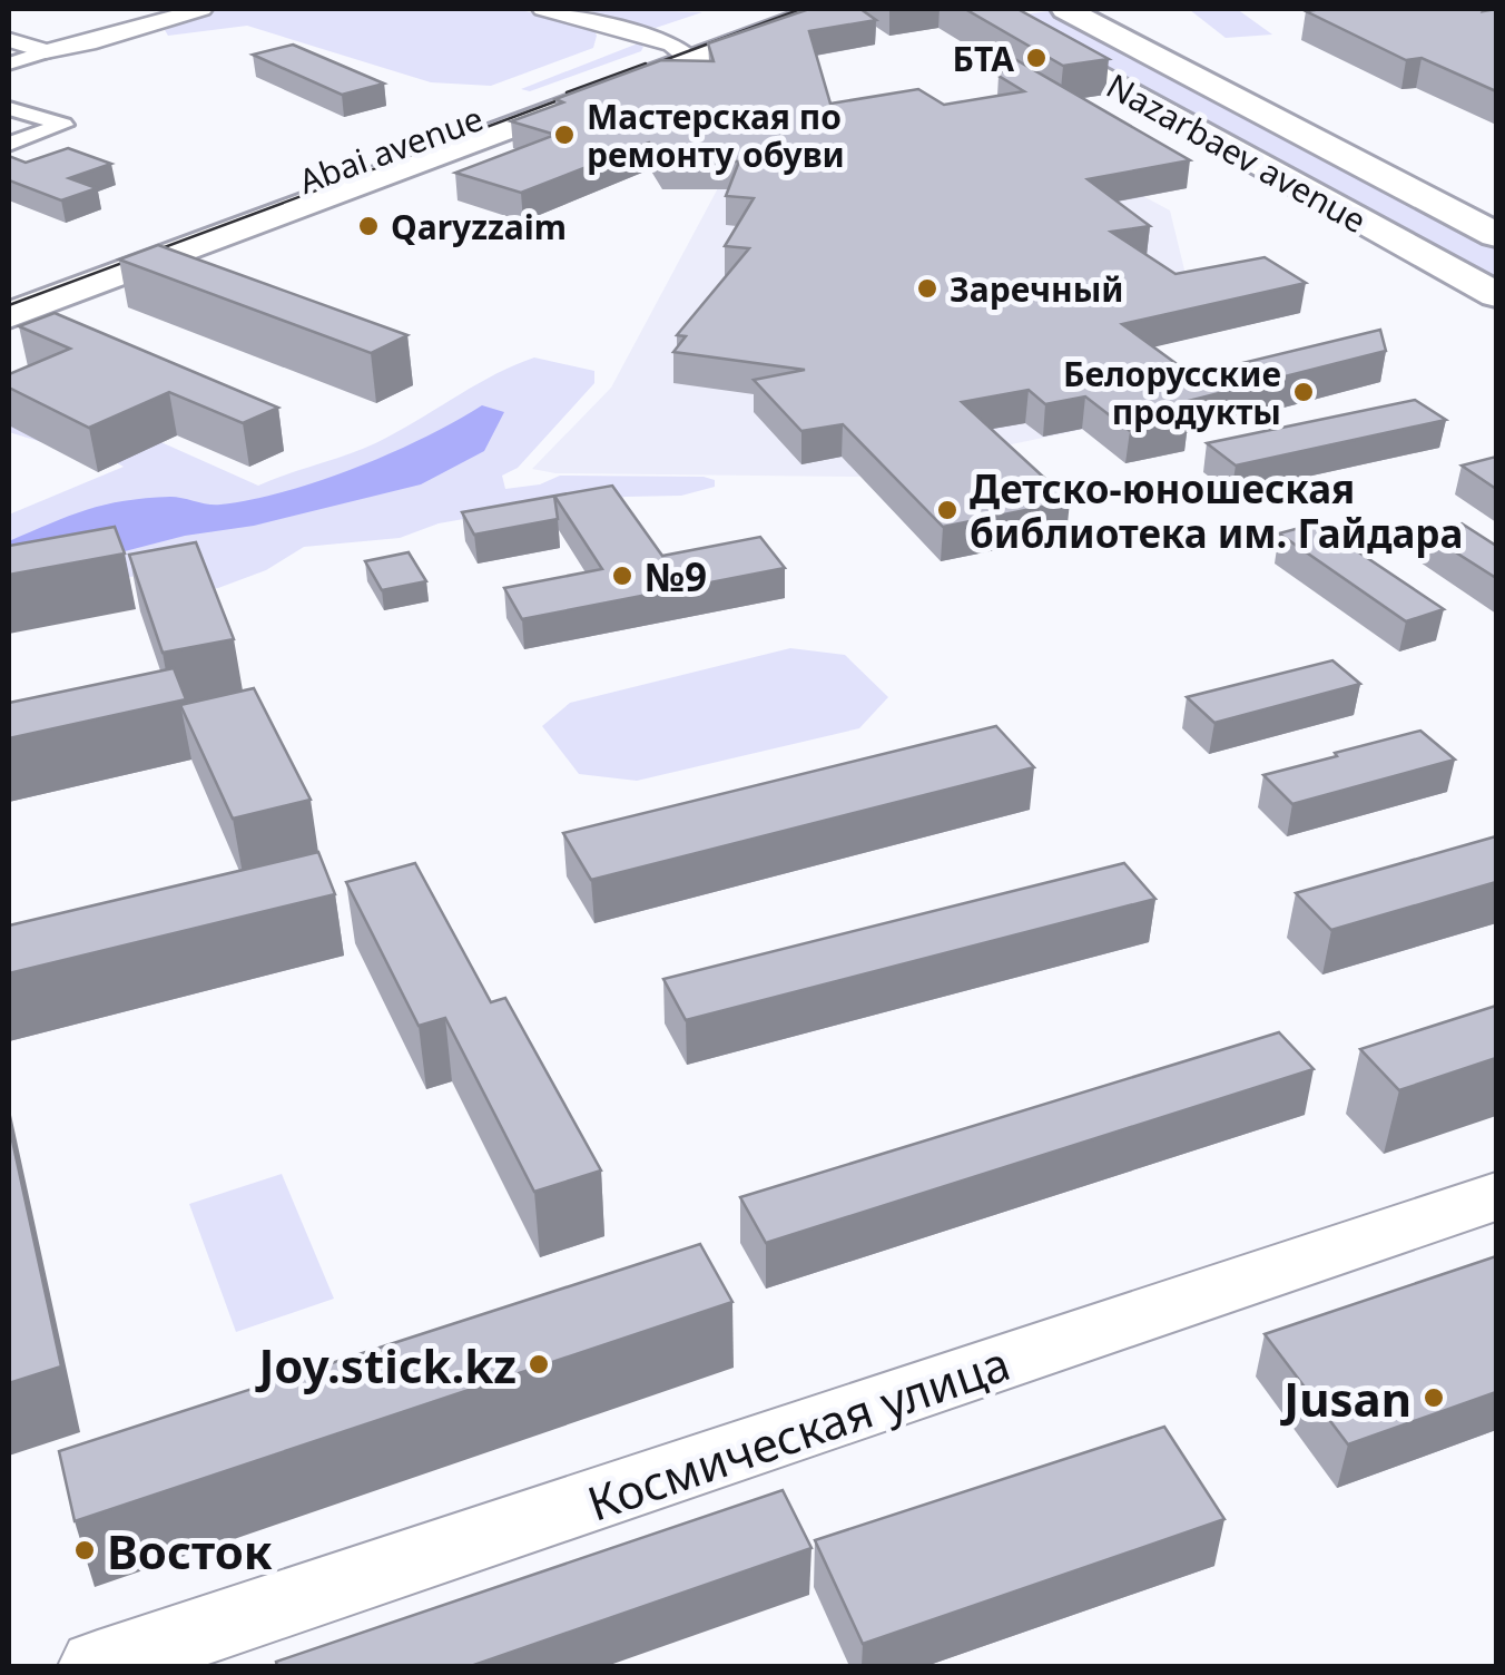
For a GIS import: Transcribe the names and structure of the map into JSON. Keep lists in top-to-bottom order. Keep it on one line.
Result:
{"streets":{"main road":["Abai avenue","Nazarbaev avenue","Космическая улица"]},"places":["БТА","Мастерская по ремонту обуви","Qaryzzaim","Заречный","Белорусские продукты","Детско-юношеская библиотека им. Гайдара","№9","Joy.stick.kz","Jusan","Восток"]}
